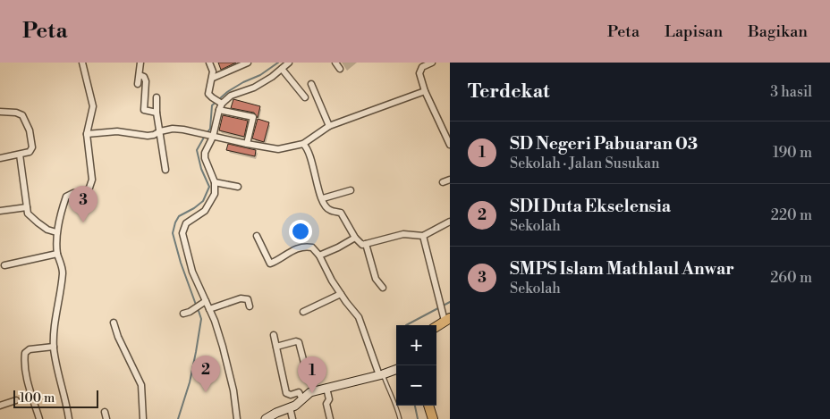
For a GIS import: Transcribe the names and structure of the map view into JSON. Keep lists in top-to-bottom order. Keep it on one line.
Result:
{"scale_bar":"100 m","page":{"header":"Peta","nav":["Peta","Lapisan","Bagikan"],"heading":["Terdekat","3 hasil"],"list":[{"mark":"1","name":"SD Negeri Pabuaran 03","note":"Sekolah · Jalan Susukan","value":"190 m"},{"mark":"2","name":"SDI Duta Ekselensia","note":"Sekolah","value":"220 m"},{"mark":"3","name":"SMPS Islam Mathlaul Anwar","note":"Sekolah","value":"260 m"}],"pins":["3","2","1"],"map_buttons":["+","−"],"scale":"100 m"}}
